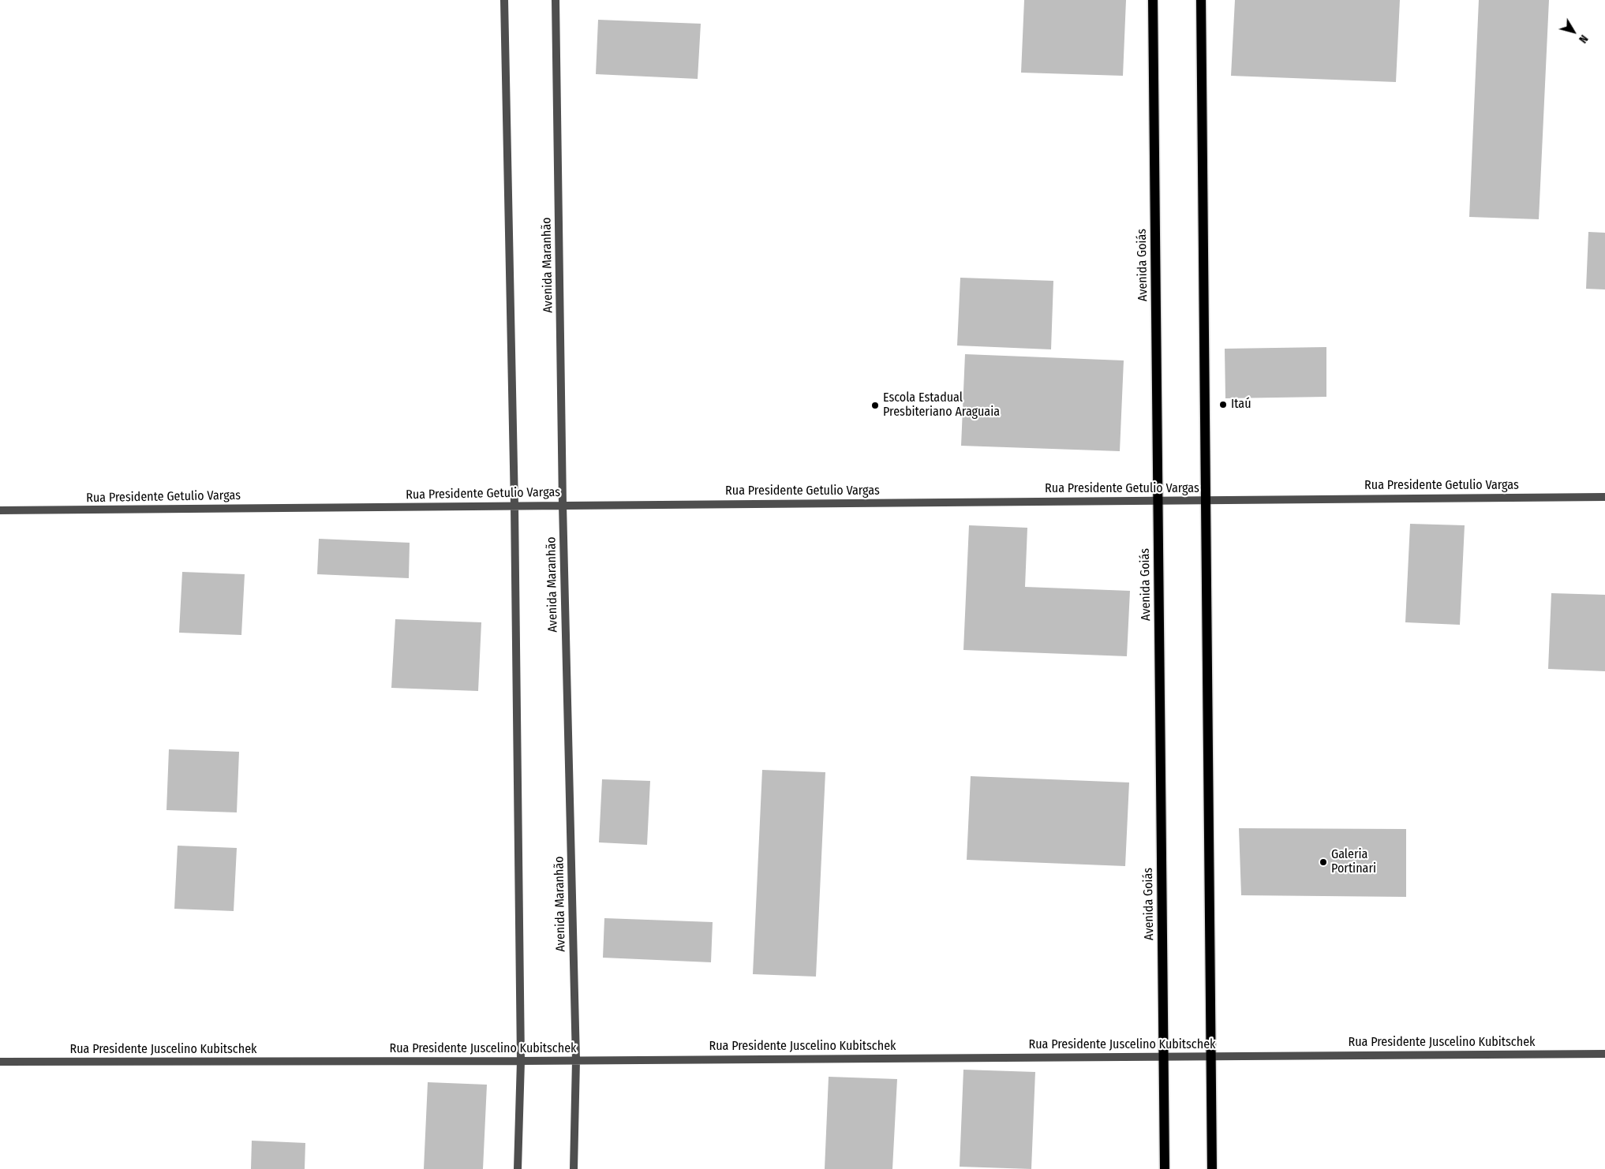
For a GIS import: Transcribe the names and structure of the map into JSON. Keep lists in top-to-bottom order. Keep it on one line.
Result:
{"streets":{"main road":["Avenida Goiás"],"street":["Avenida Maranhão","Rua Presidente Getulio Vargas","Rua Presidente Juscelino Kubitschek"]},"crossings":[["Avenida Maranhão","Rua Presidente Getulio Vargas"],["Avenida Maranhão","Rua Presidente Juscelino Kubitschek"],["Avenida Goiás","Rua Presidente Getulio Vargas"],["Avenida Goiás","Rua Presidente Juscelino Kubitschek"]],"places":["Itaú","Escola Estadual Presbiteriano Araguaia","Galeria Portinari"],"north":"bottom right"}
